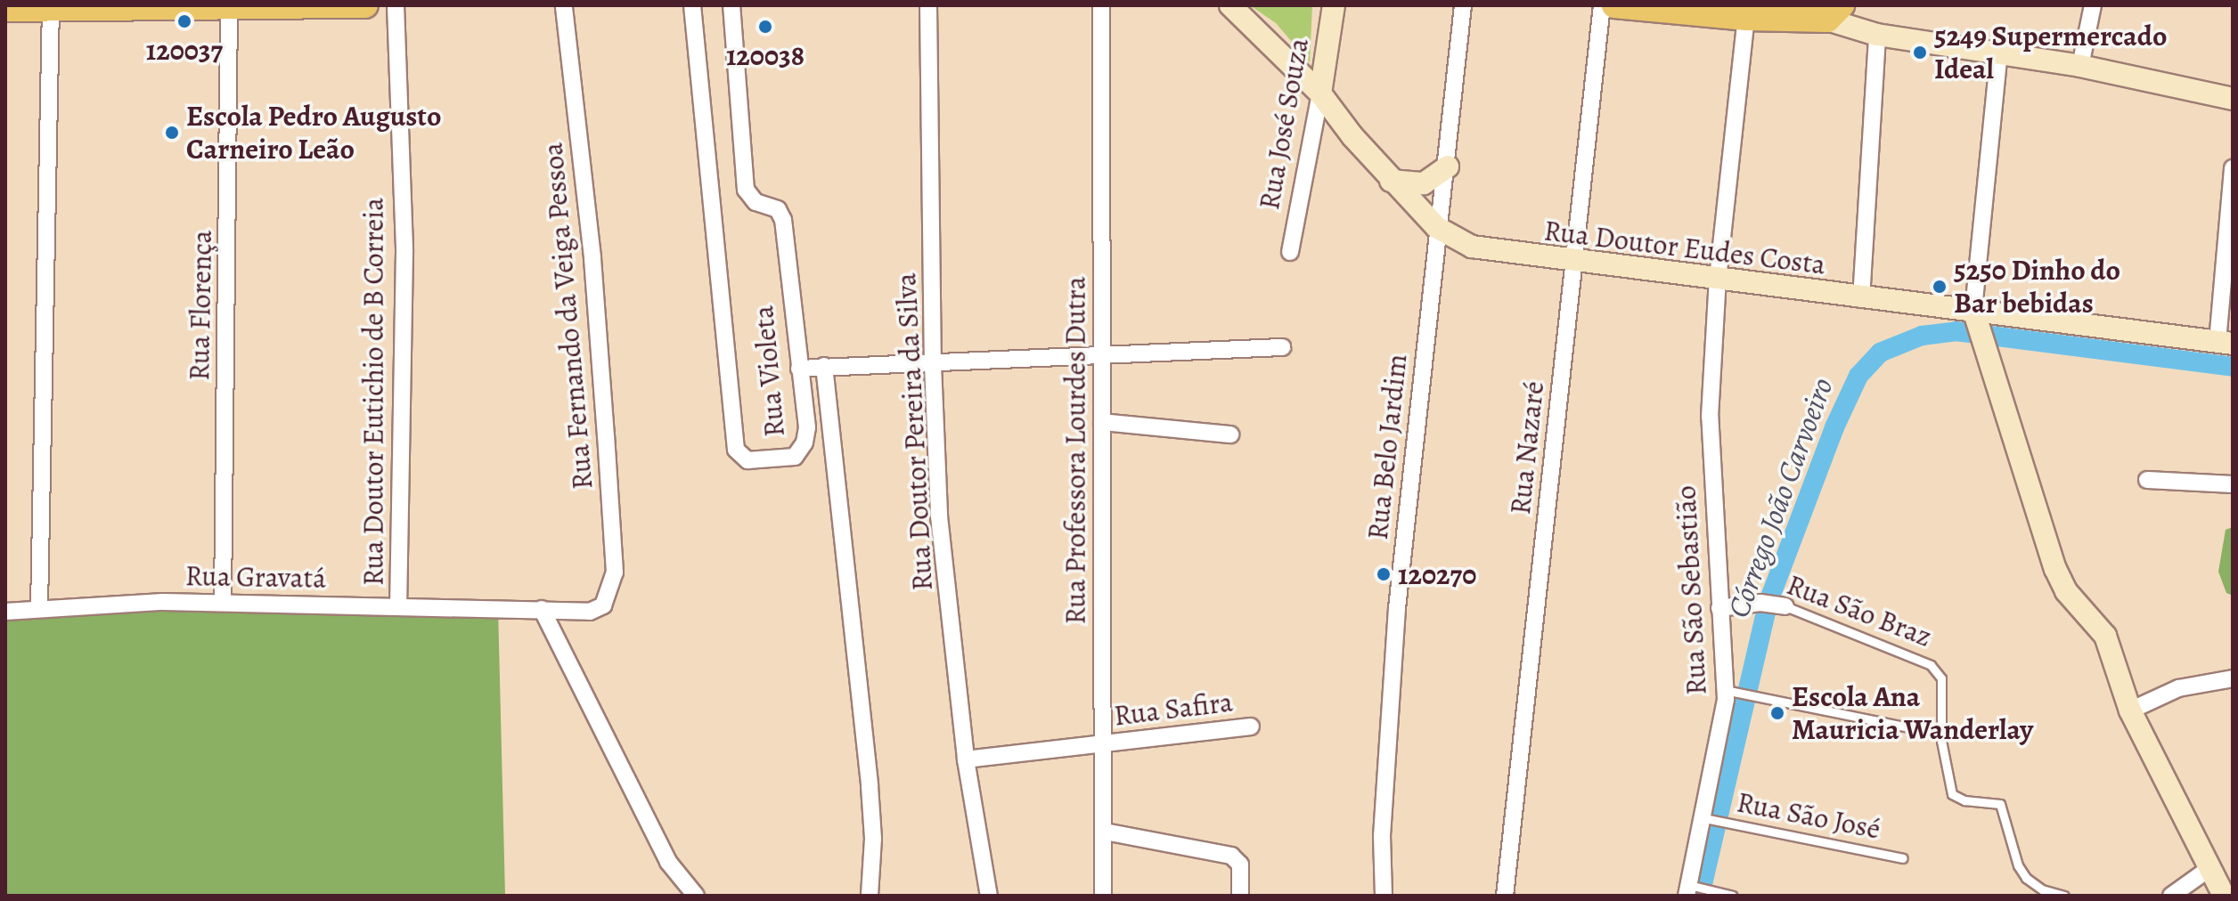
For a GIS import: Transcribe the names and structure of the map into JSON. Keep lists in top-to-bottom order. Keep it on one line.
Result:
{"streets":{"street":["Rua José Souza","Rua Doutor Eudes Costa","Rua Florença","Rua Fernando da Veiga Pessoa","Rua Violeta","Rua Doutor Eutichio de B Correia","Rua Doutor Pereira da Silva","Rua Belo Jardim","Rua Nazaré","Rua Professora Lourdes Dutra","Rua Gravatá","Rua São Sebastião","Rua São Braz","Rua Safira"],"lane":["Rua São José"]},"crossings":[["Rua José Souza","Rua Doutor Eudes Costa"],["Rua Doutor Eudes Costa","Rua Belo Jardim"],["Rua Doutor Eudes Costa","Rua Nazaré"],["Rua Doutor Eudes Costa","Rua São Sebastião"],["Rua Florença","Rua Gravatá"],["Rua Fernando da Veiga Pessoa","Rua Gravatá"],["Rua Violeta","Rua Doutor Pereira da Silva"],["Rua Violeta","Rua Professora Lourdes Dutra"],["Rua Doutor Eutichio de B Correia","Rua Gravatá"],["Rua Doutor Pereira da Silva","Rua Safira"],["Rua Professora Lourdes Dutra","Rua Safira"],["Rua São Sebastião","Rua São Braz"],["Rua São Sebastião","Rua São José"]],"water":["Córrego João Carvoeiro"],"places":["120037","120038","5249 Supermercado Ideal","Escola Pedro Augusto Carneiro Leão","5250 Dinho do Bar bebidas","120270","Escola Ana Mauricia Wanderlay"]}
